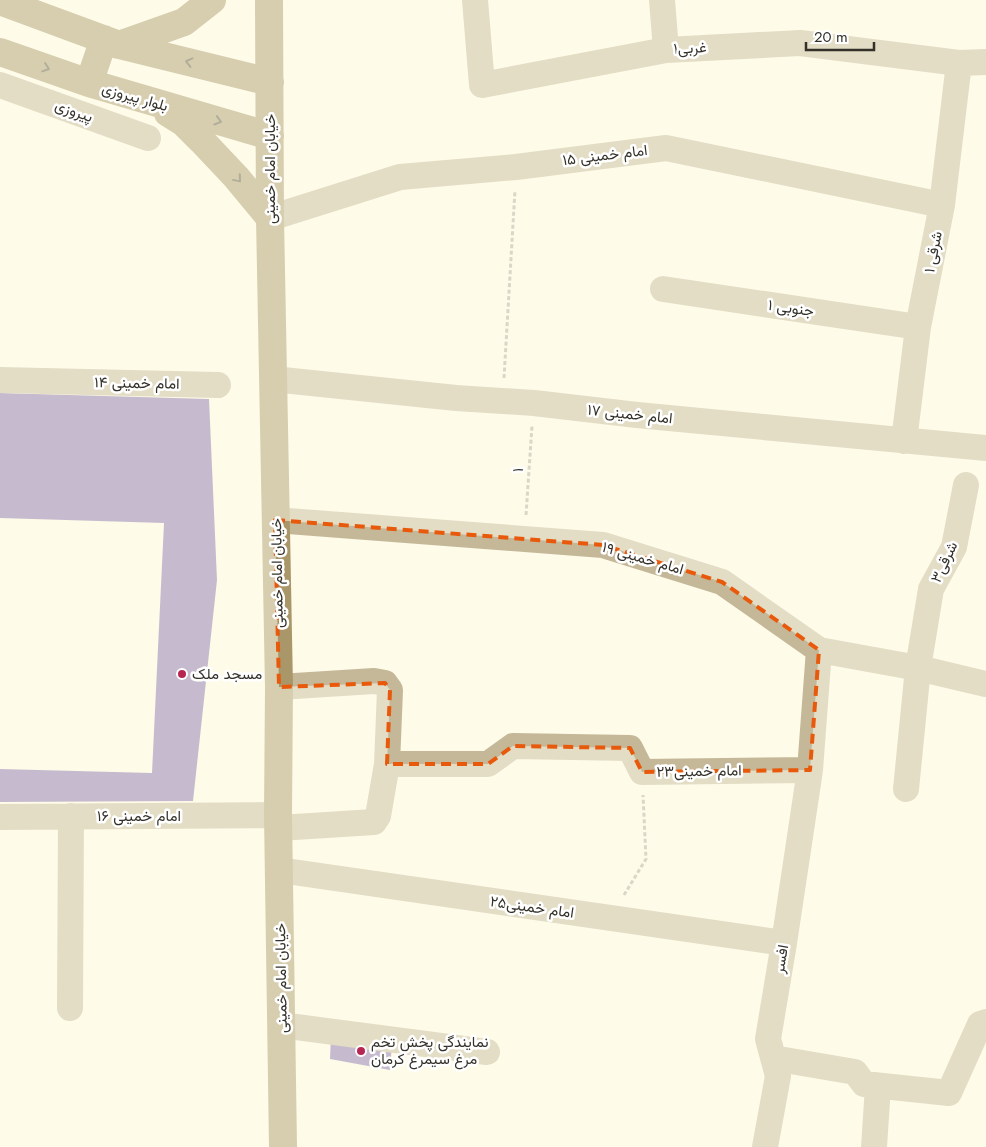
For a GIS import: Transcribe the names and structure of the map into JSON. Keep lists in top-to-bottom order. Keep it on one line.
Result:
{"streets":{"main road":["بلوار پیروزی","خیابان امام خمینی"],"street":["غربی۱","پیروزی","امام خمینی ۱۵","۱ شرقی","۱ جنوبی","امام خمینی ۱۴","امام خمینی ۱۷","امام خمینی ۱۹","شرقی۳","امام خمینی۲۳","امام خمینی ۱۶","امام خمینی۲۵","افسر"],"path":["۱"]},"crossings":[["غربی۱","۱ شرقی"],["بلوار پیروزی","خیابان امام خمینی"],["امام خمینی ۱۵","خیابان امام خمینی"],["امام خمینی ۱۵","۱ شرقی"],["خیابان امام خمینی","امام خمینی ۱۷"],["خیابان امام خمینی","امام خمینی ۱۹"],["خیابان امام خمینی","امام خمینی ۱۶"],["خیابان امام خمینی","امام خمینی۲۵"],["۱ شرقی","۱ جنوبی"],["۱ شرقی","امام خمینی ۱۷"],["امام خمینی ۱۷","۱"],["۱","امام خمینی ۱۹"],["امام خمینی ۱۹","شرقی۳"],["امام خمینی ۱۹","افسر"],["امام خمینی۲۳","امام خمینی ۱۶"],["امام خمینی۲۳","افسر"],["امام خمینی۲۵","افسر"]],"places":["مسجد ملک","نمایندگی پخش تخم مرغ سیمرغ کرمان"],"scale_bar":"20 m"}
